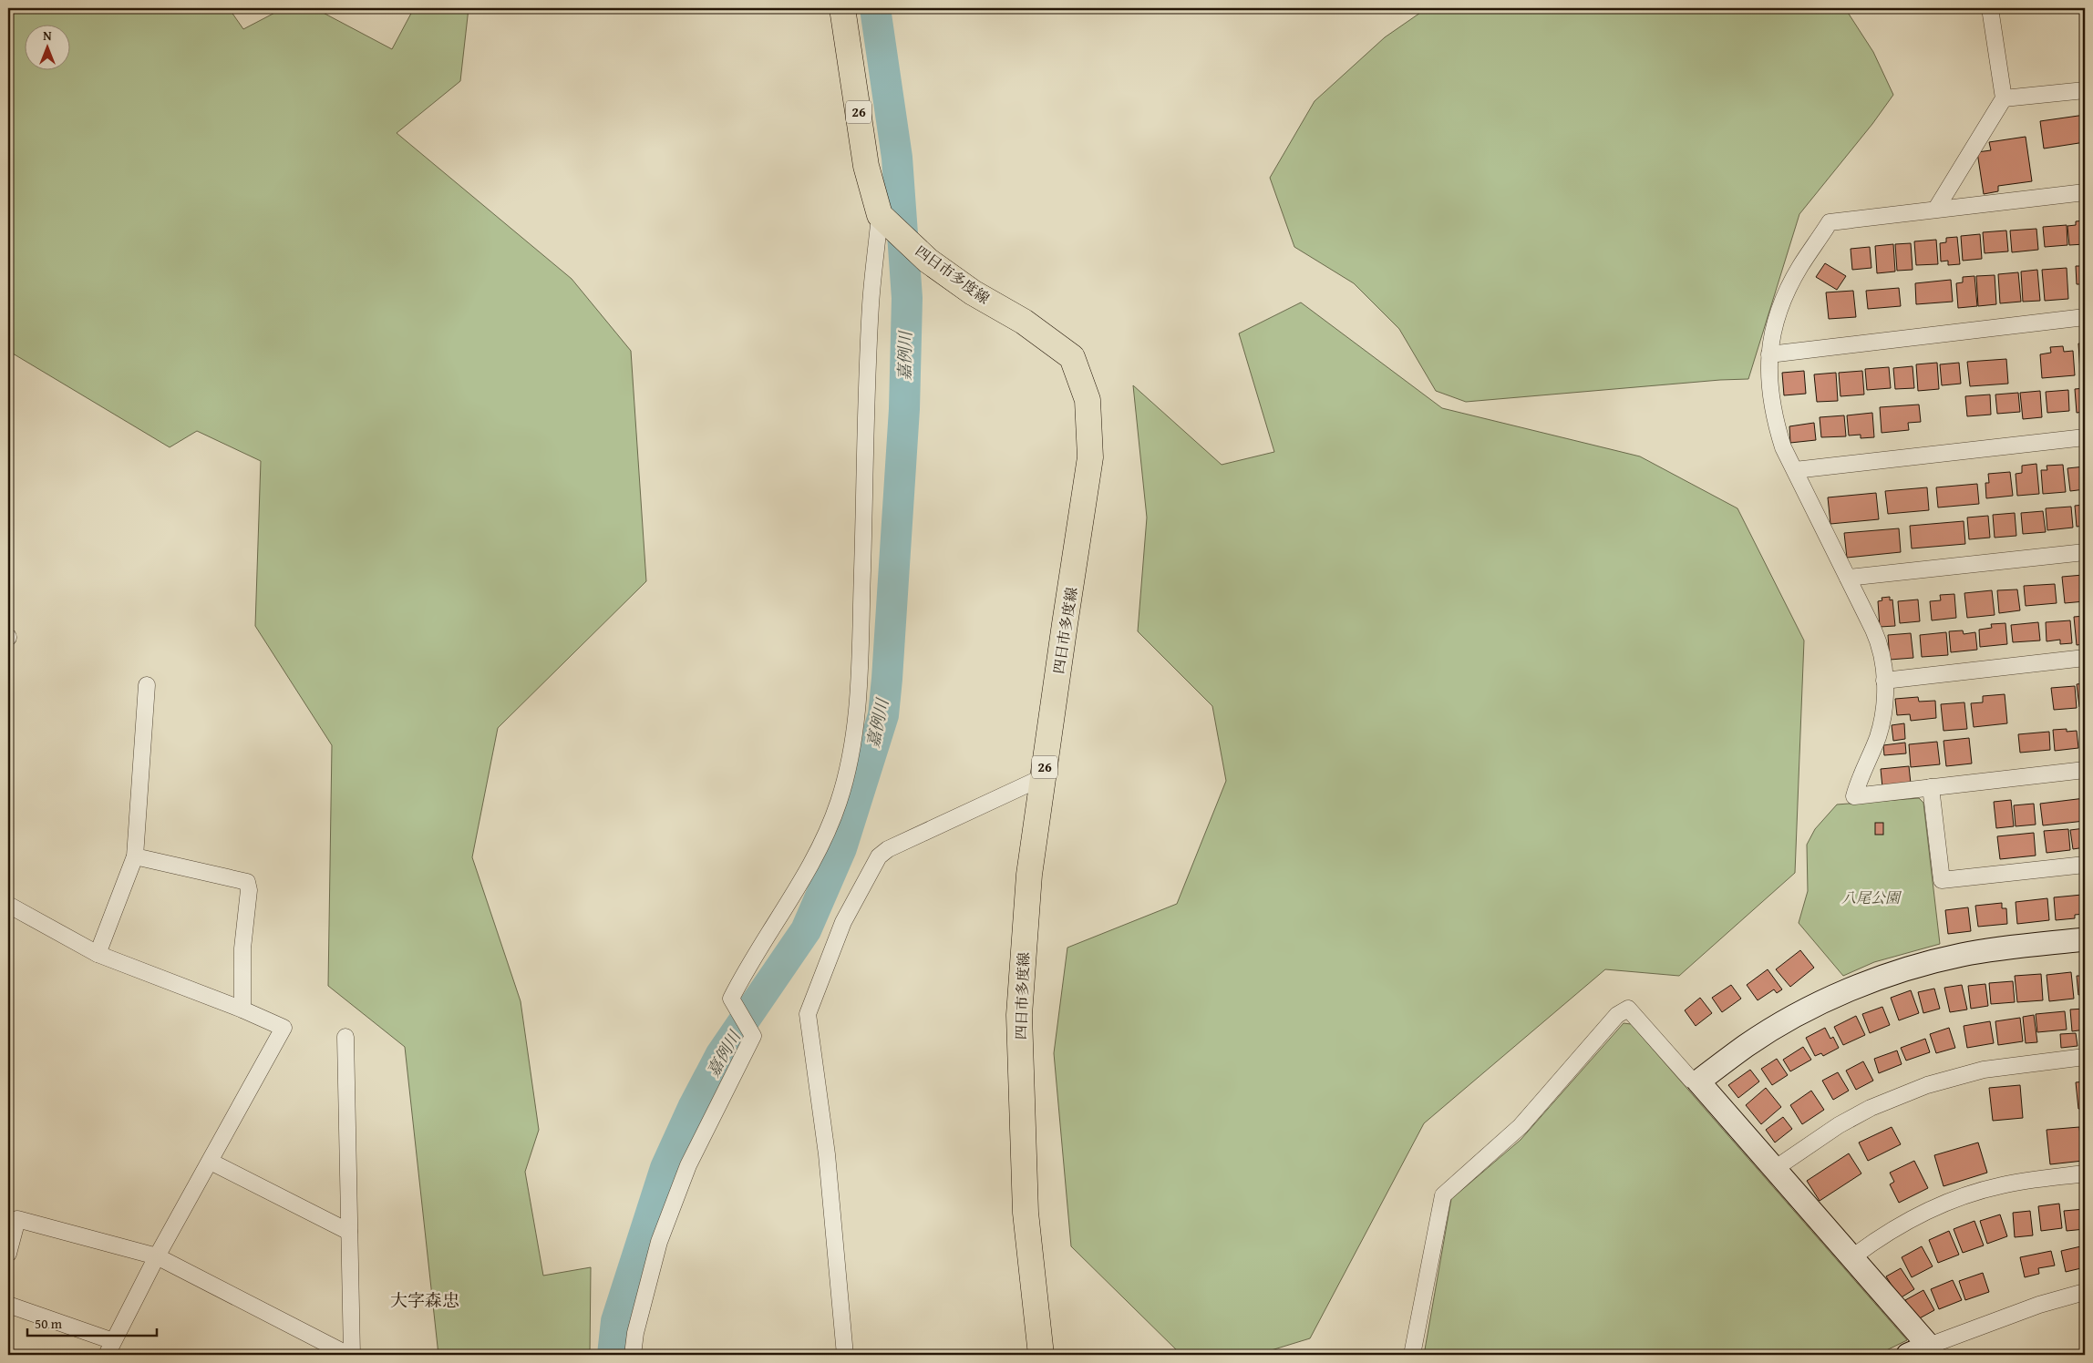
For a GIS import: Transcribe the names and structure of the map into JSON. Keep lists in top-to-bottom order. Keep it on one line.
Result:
{"streets":{"main road":["26","四日市多度線"]},"crossings":[["26","四日市多度線"]],"districts":["大字森忠"],"water":["嘉例川"],"parks":["八尾公園"],"scale_bar":"50 m","north":"top"}
